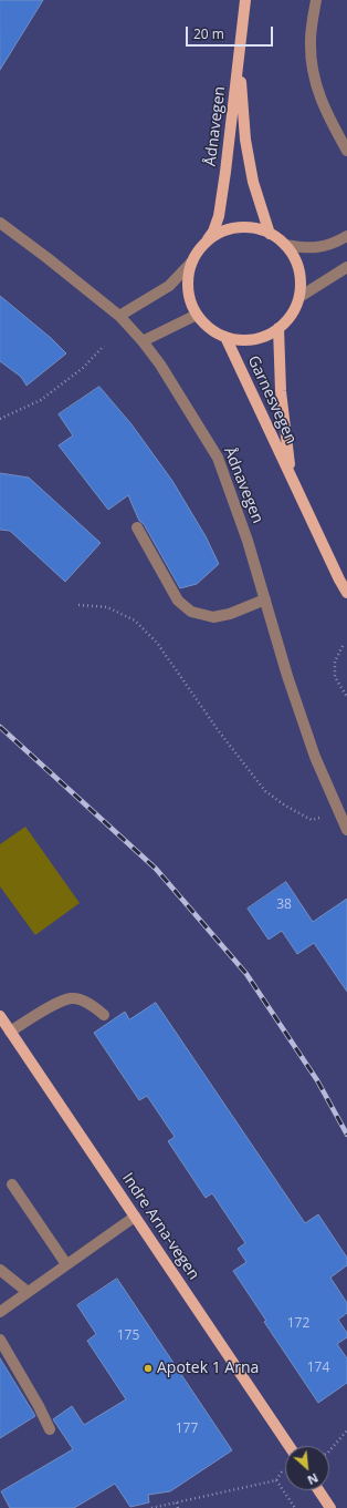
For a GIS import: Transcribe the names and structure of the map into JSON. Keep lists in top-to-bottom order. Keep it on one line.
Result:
{"streets":{"main road":["Ådnavegen","Garnesvegen","Indre Arna-vegen"]},"crossings":[["Ådnavegen","Garnesvegen"]],"places":["Apotek 1 Arna"],"house_numbers":["38","172","175","174","177"],"scale_bar":"20 m","north":"bottom right"}
